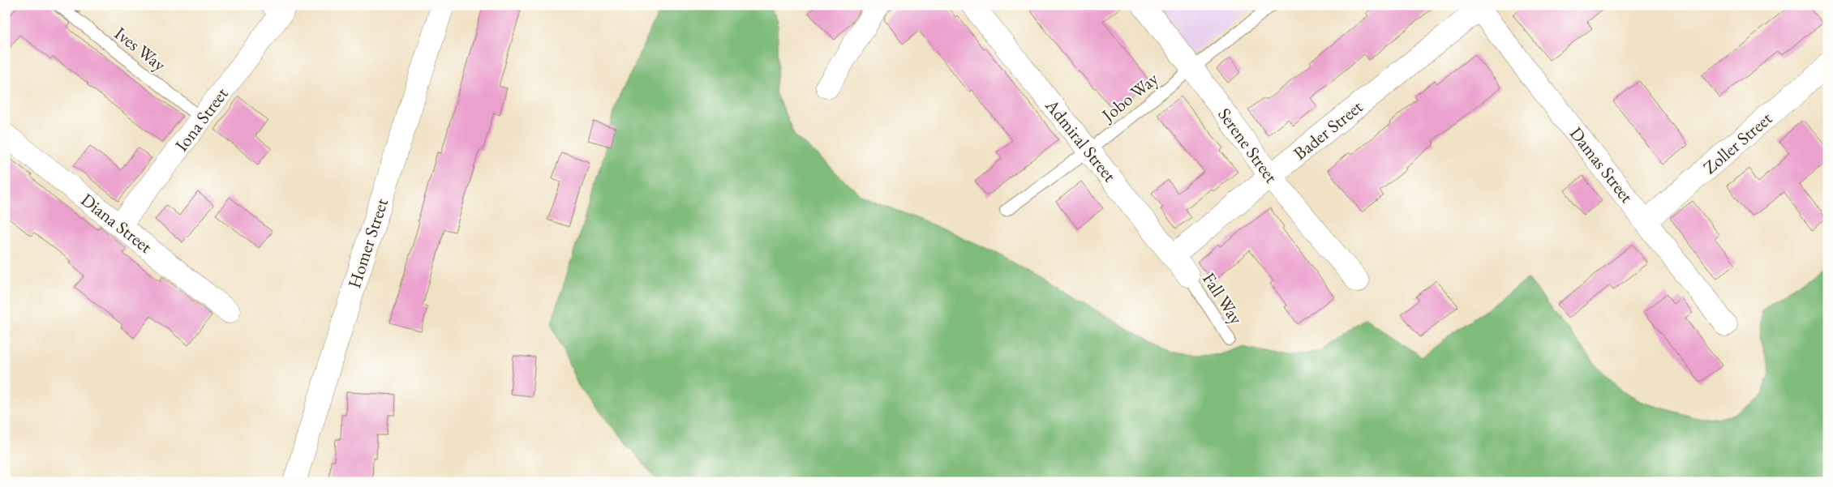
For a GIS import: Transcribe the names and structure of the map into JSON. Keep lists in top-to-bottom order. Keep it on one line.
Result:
{"streets":{"street":["Iona Street","Bader Street","Admiral Street","Zoller Street","Serene Street","Damas Street","Diana Street","Homer Street"],"lane":["Ives Way","Jobo Way","Fall Way"]},"crossings":[["Ives Way","Iona Street"],["Jobo Way","Admiral Street"],["Jobo Way","Serene Street"],["Iona Street","Diana Street"],["Bader Street","Admiral Street"],["Bader Street","Serene Street"],["Bader Street","Damas Street"],["Admiral Street","Fall Way"],["Zoller Street","Damas Street"]]}
